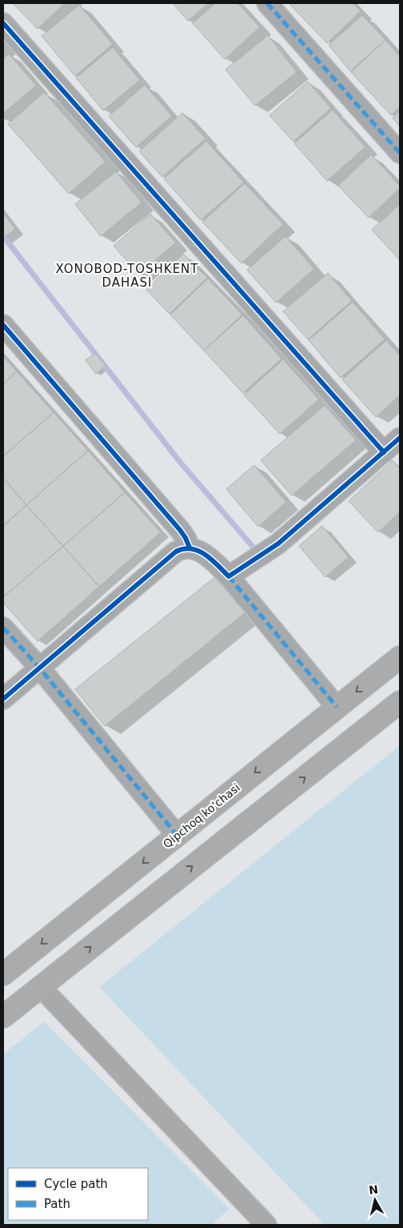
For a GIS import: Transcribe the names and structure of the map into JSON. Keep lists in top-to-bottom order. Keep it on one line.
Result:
{"streets":{"main road":["Qipchoq ko'chasi"]},"districts":["XONOBOD-TOSHKENT DAHASI"],"legend":["Cycle path","Path"],"north":"top"}
